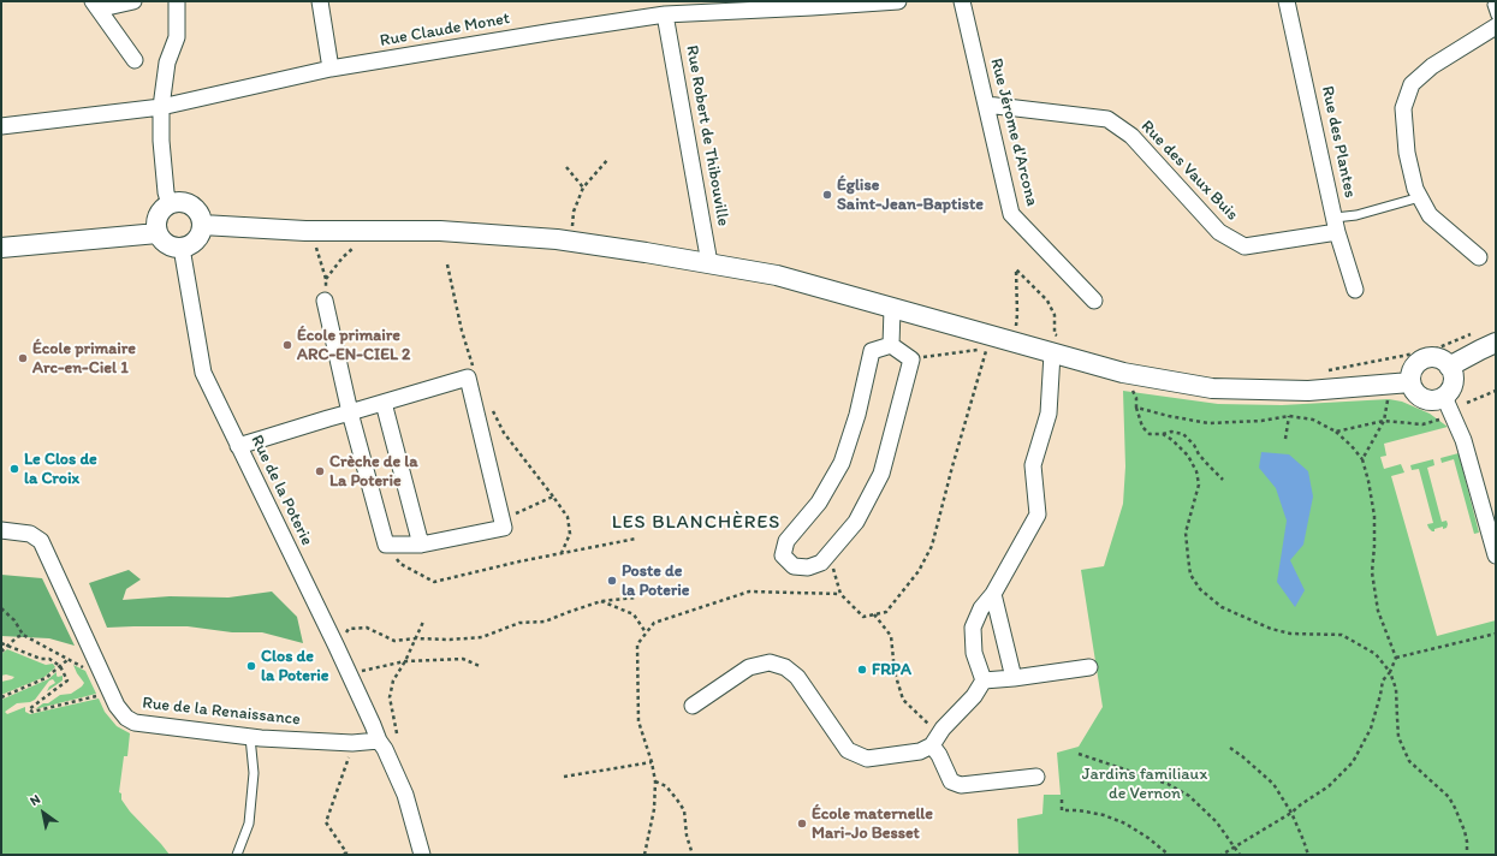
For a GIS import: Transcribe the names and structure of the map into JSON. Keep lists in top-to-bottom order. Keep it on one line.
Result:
{"streets":{"street":["Rue Claude Monet","Rue Jérome d'Arcona","Rue Robert de Thibouville","Rue des Plantes","Rue des Vaux Buis","Rue de la Poterie","Rue de la Renaissance"]},"crossings":[["Rue Claude Monet","Rue Robert de Thibouville"],["Rue Jérome d'Arcona","Rue des Vaux Buis"],["Rue des Plantes","Rue des Vaux Buis"],["Rue de la Poterie","Rue de la Renaissance"]],"districts":["LES BLANCHÈRES"],"parks":["Jardins familiaux de Vernon"],"places":["Église Saint-Jean-Baptiste","École primaire ARC-EN-CIEL 2","École primaire Arc-en-Ciel 1","Le Clos de la Croix","Crèche de la La Poterie","Poste de la Poterie","Clos de la Poterie","FRPA","École maternelle Mari-Jo Besset"],"north":"top left"}
